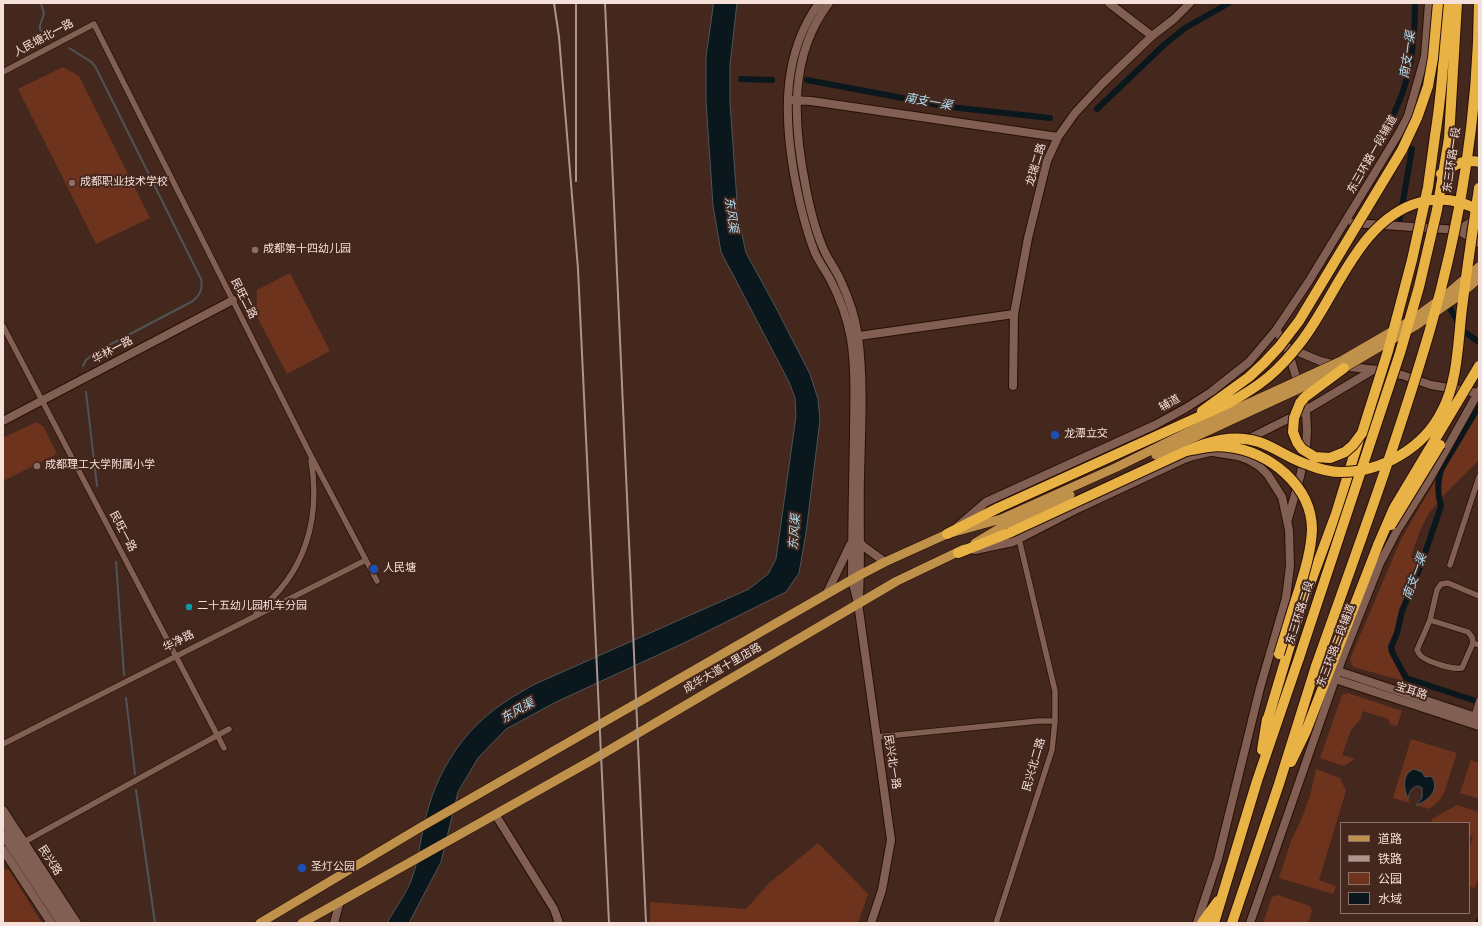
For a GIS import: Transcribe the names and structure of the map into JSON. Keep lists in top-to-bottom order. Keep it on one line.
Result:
{"streets":{"highway":["东三环路一段","东三环路二段"],"main road":["东三环路一段辅道","龙瑞二路","华林一路","辅道","东三环路二段辅道","成华大道十里店路","宝耳路","民兴北一路","民兴路"],"street":["人民塘北一路","民旺二路","民旺一路","华净路","民兴北二路"]},"crossings":[["人民塘北一路","民旺二路"],["东三环路一段辅道","辅道"],["东三环路一段","东三环路二段"],["民旺二路","华林一路"],["民旺二路","华净路"],["华林一路","民旺一路"],["辅道","成华大道十里店路"],["民旺一路","华净路"],["东三环路二段辅道","宝耳路"],["成华大道十里店路","民兴北一路"]],"water":["南支一渠","东风渠"],"places":["成都职业技术学校","成都第十四幼儿园","龙潭立交","成都理工大学附属小学","人民塘","二十五幼儿园机车分园","圣灯公园"],"legend":["道路","铁路","公园","水域"]}
